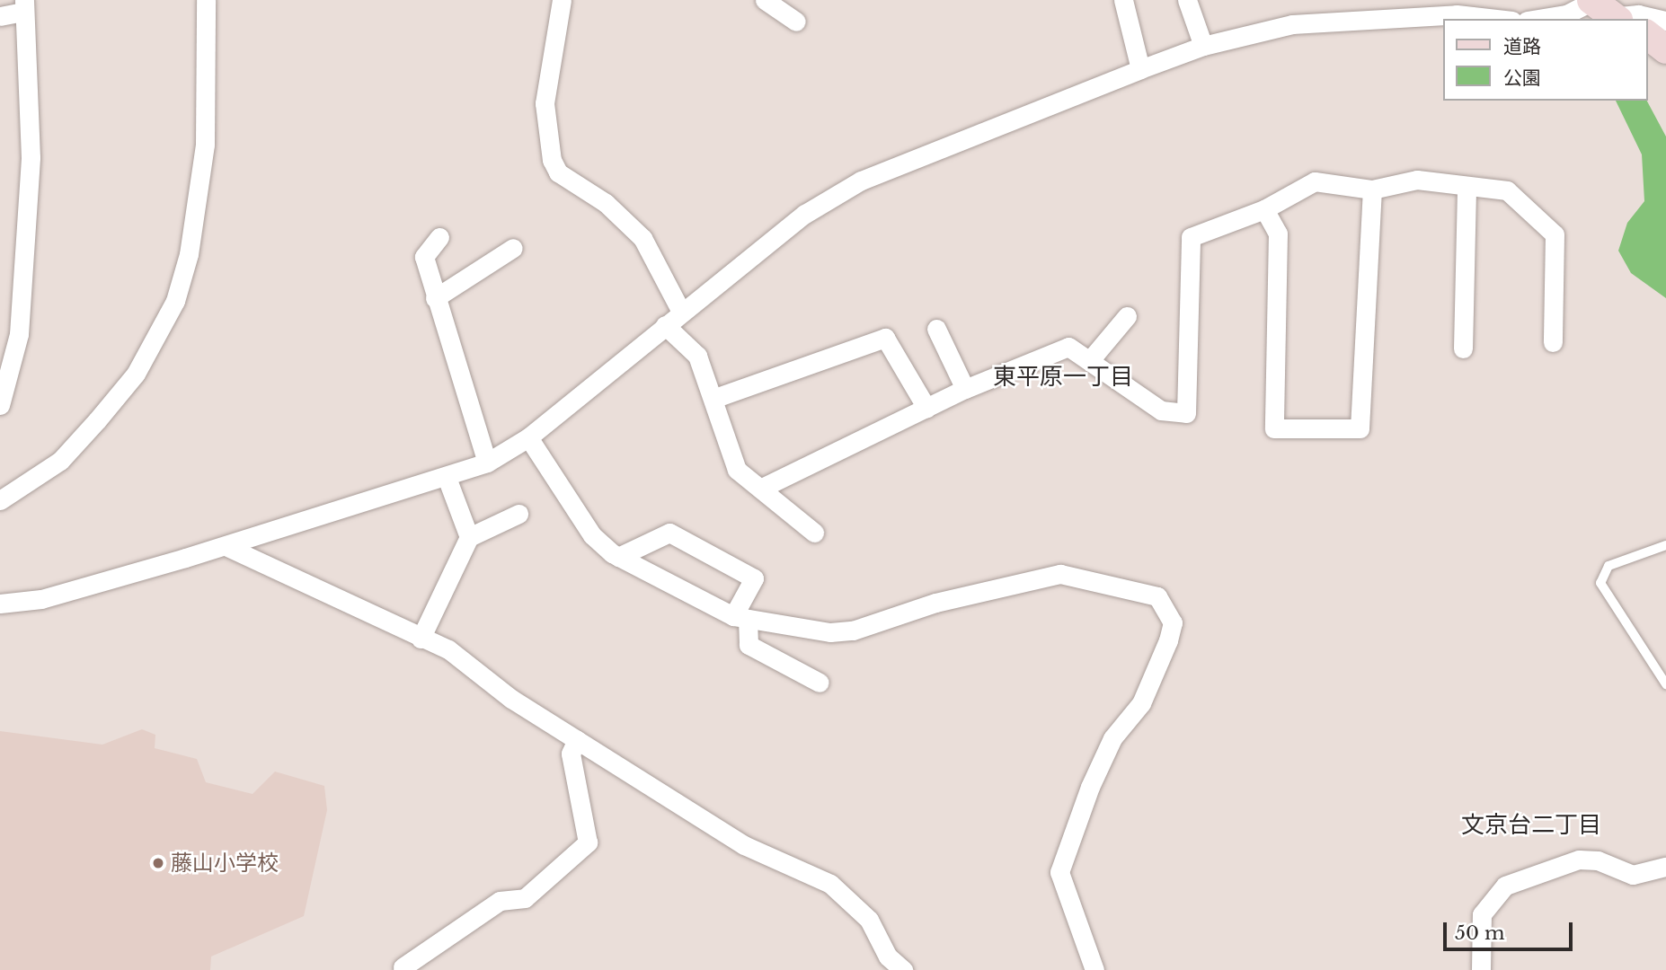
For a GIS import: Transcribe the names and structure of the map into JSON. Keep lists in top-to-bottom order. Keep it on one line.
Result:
{"districts":["東平原一丁目","文京台二丁目"],"places":["藤山小学校"],"legend":["道路","公園"],"scale_bar":"50 m"}
